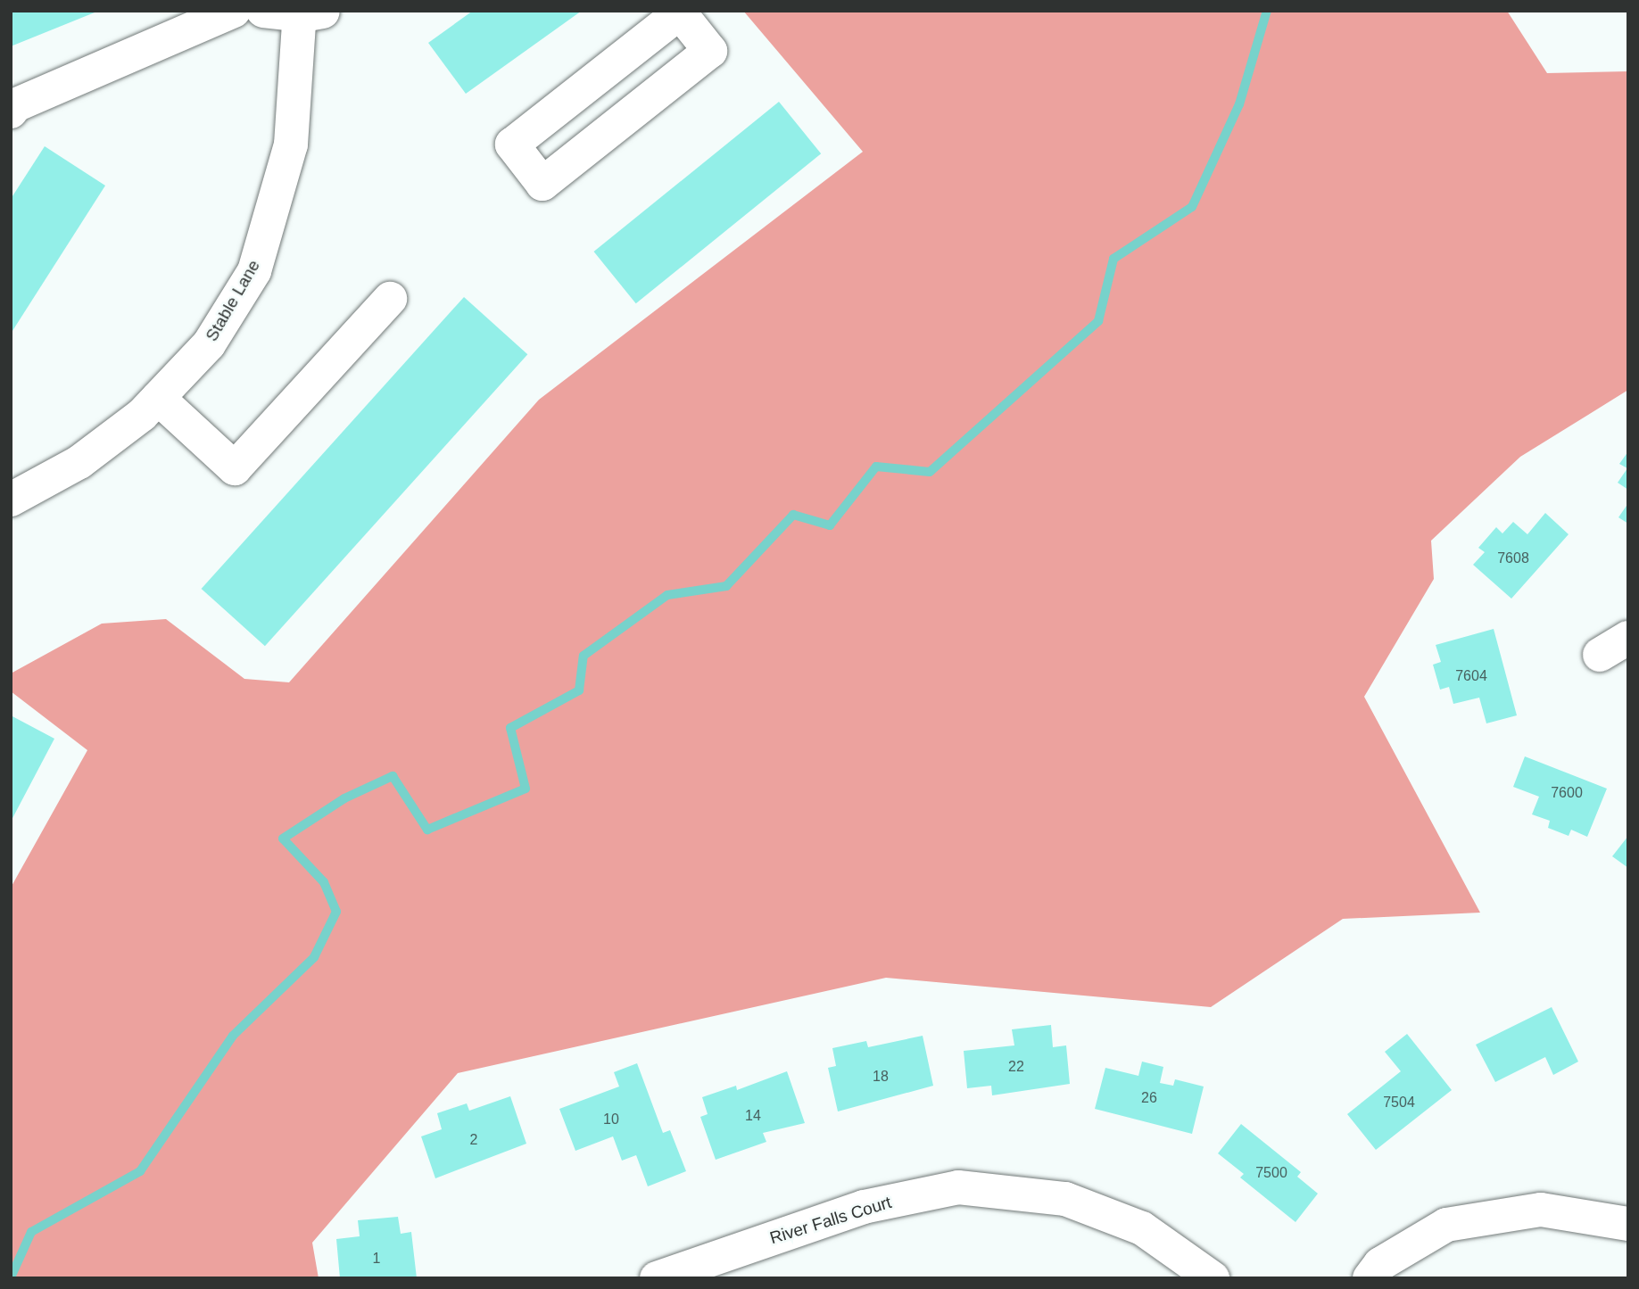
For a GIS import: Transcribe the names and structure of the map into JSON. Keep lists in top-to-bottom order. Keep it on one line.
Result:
{"streets":{"street":["Stable Lane","River Falls Court"]},"house_numbers":["7608","7604","7600","22","18","26","7504","14","10","2","7500","1"]}
